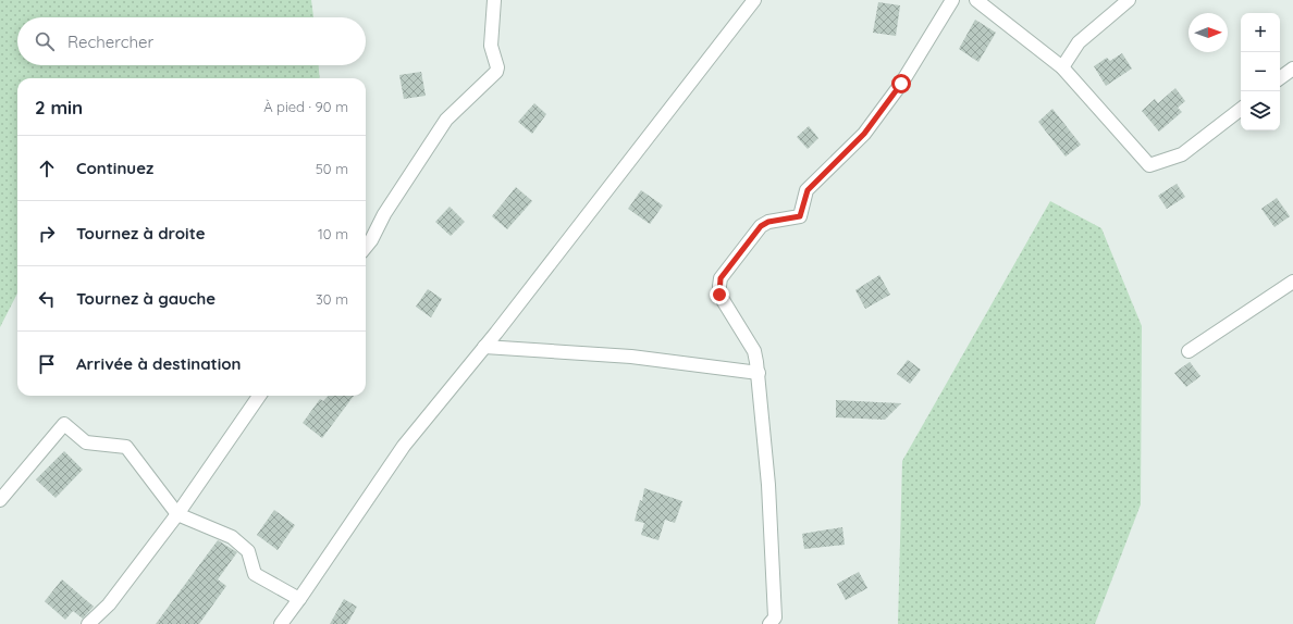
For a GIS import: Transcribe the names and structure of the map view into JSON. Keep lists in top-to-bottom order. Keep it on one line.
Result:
{"north":"right","page":{"map_buttons":["+","−"],"search":"Rechercher","heading":["2 min","À pied · 90 m"],"list":[["Continuez","50 m"],["Tournez à droite","10 m"],["Tournez à gauche","30 m"],"Arrivée à destination"]}}
